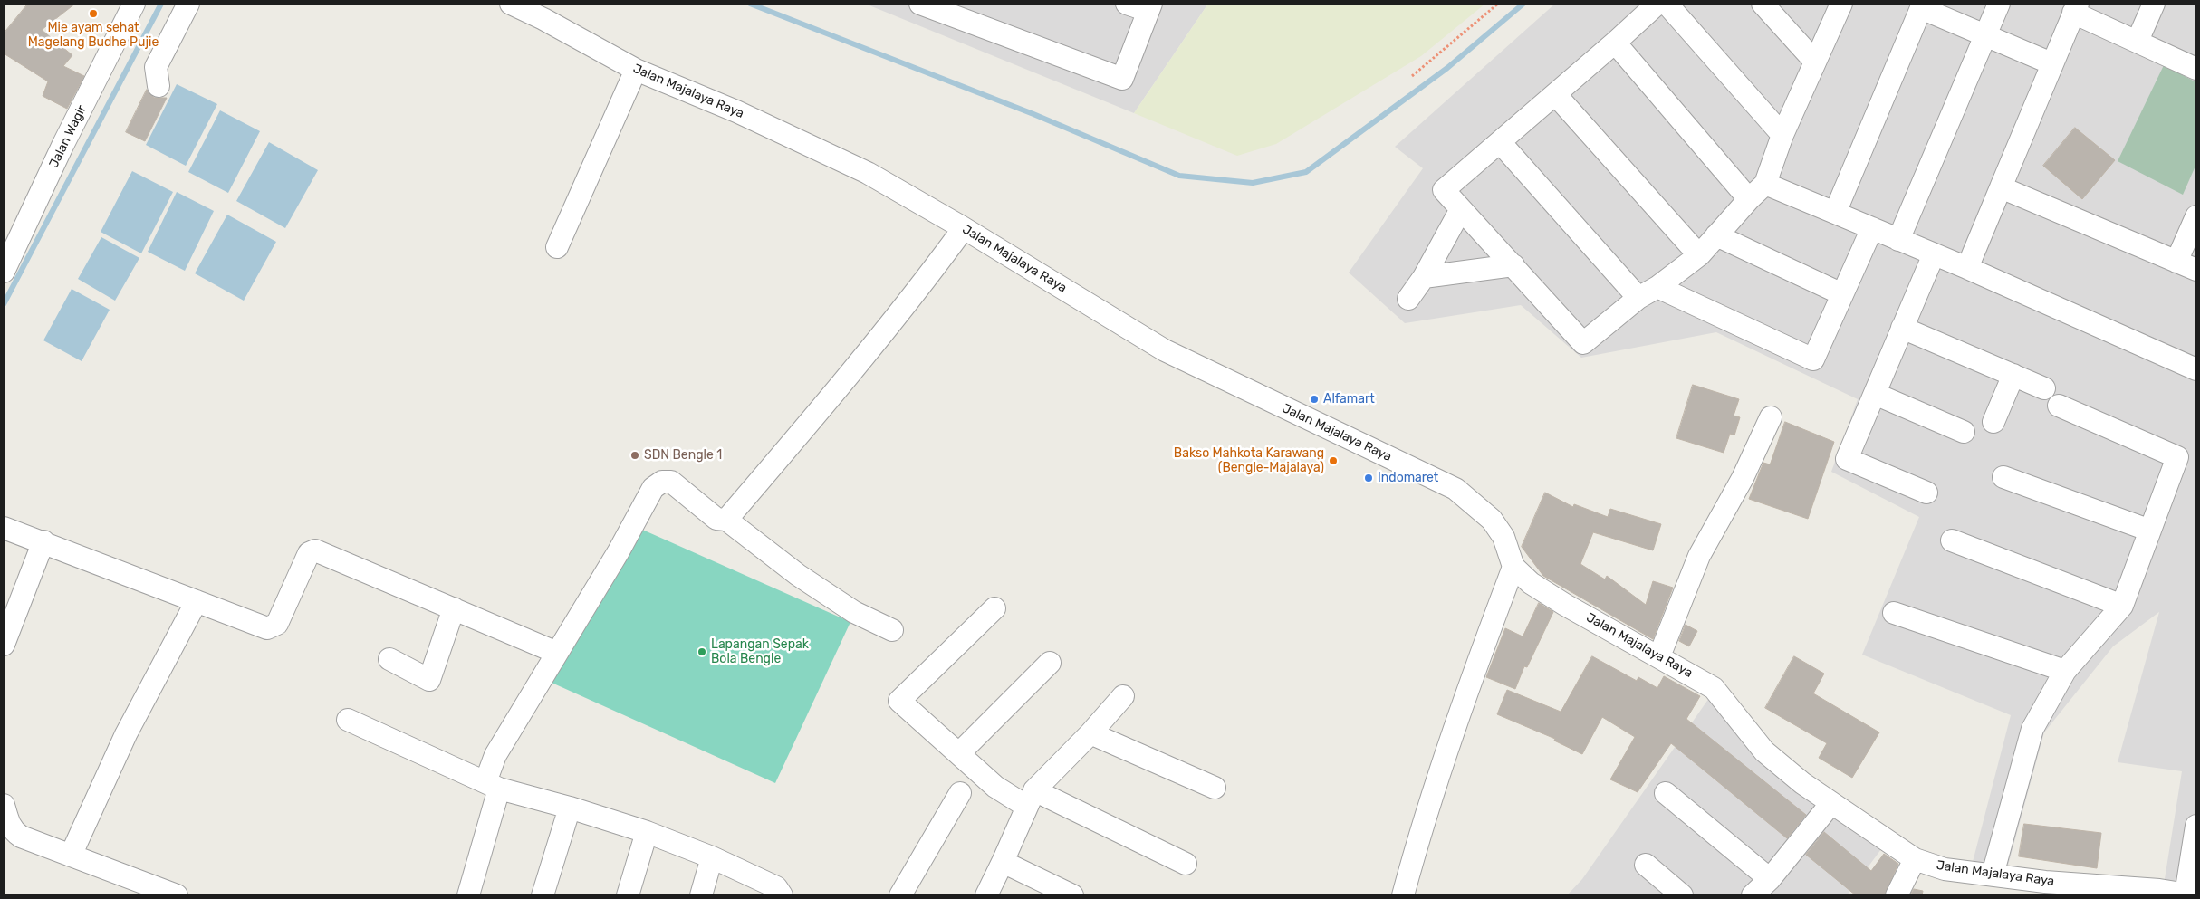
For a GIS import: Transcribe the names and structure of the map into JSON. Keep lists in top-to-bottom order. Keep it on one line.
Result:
{"streets":{"street":["Jalan Majalaya Raya","Jalan Wagir"]},"places":["Mie ayam sehat Magelang Budhe Pujie","Alfamart","SDN Bengle 1","Bakso Mahkota Karawang (Bengle-Majalaya)","Indomaret","Lapangan Sepak Bola Bengle"]}
